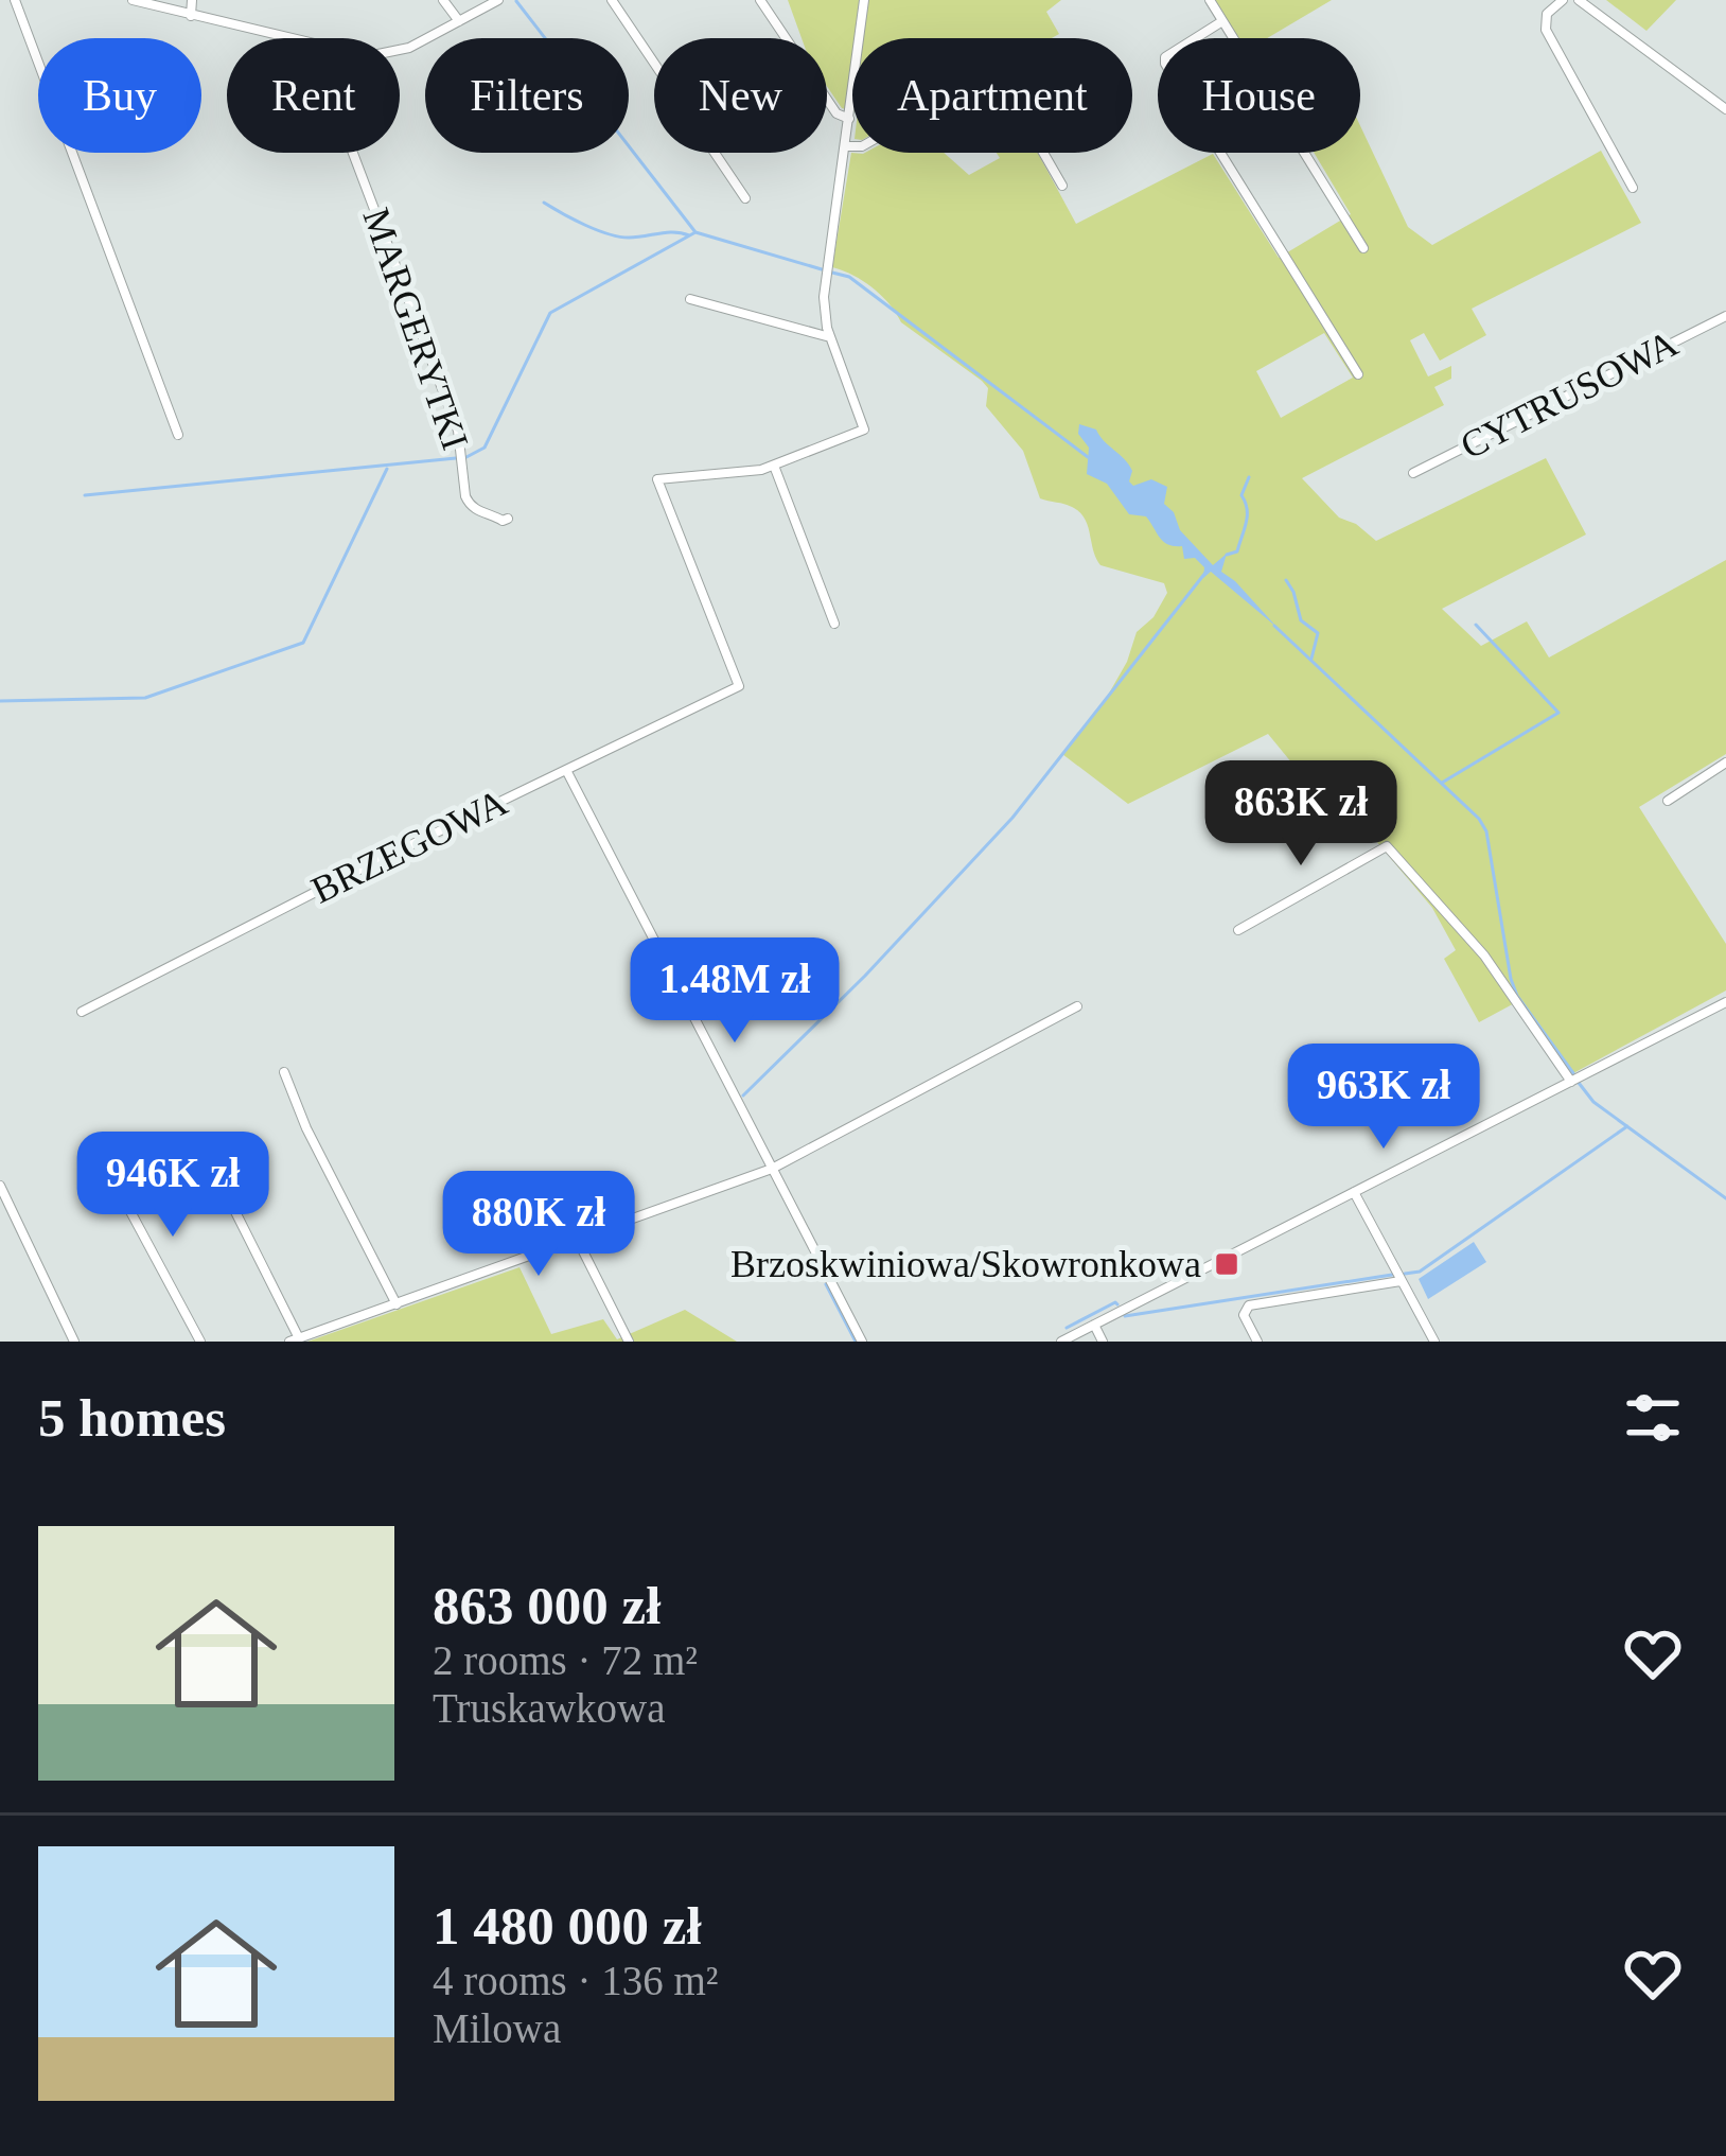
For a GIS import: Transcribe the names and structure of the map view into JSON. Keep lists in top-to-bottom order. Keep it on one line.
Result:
{"streets":{"street":["MARGERYTKI","CYTRUSOWA","BRZEGOWA"]},"places":{"transit":["Brzoskwiniowa/Skowronkowa"]},"page":{"chip":["Buy","Rent","Filters","New","Apartment","House"],"price":["863K zł","1.48M zł","963K zł","946K zł","880K zł"],"heading":"5 homes","list":[{"name":"863 000 zł","note":"2 rooms · 72 m² · Truskawkowa"},{"name":"1 480 000 zł","note":"4 rooms · 136 m² · Milowa"}]}}
